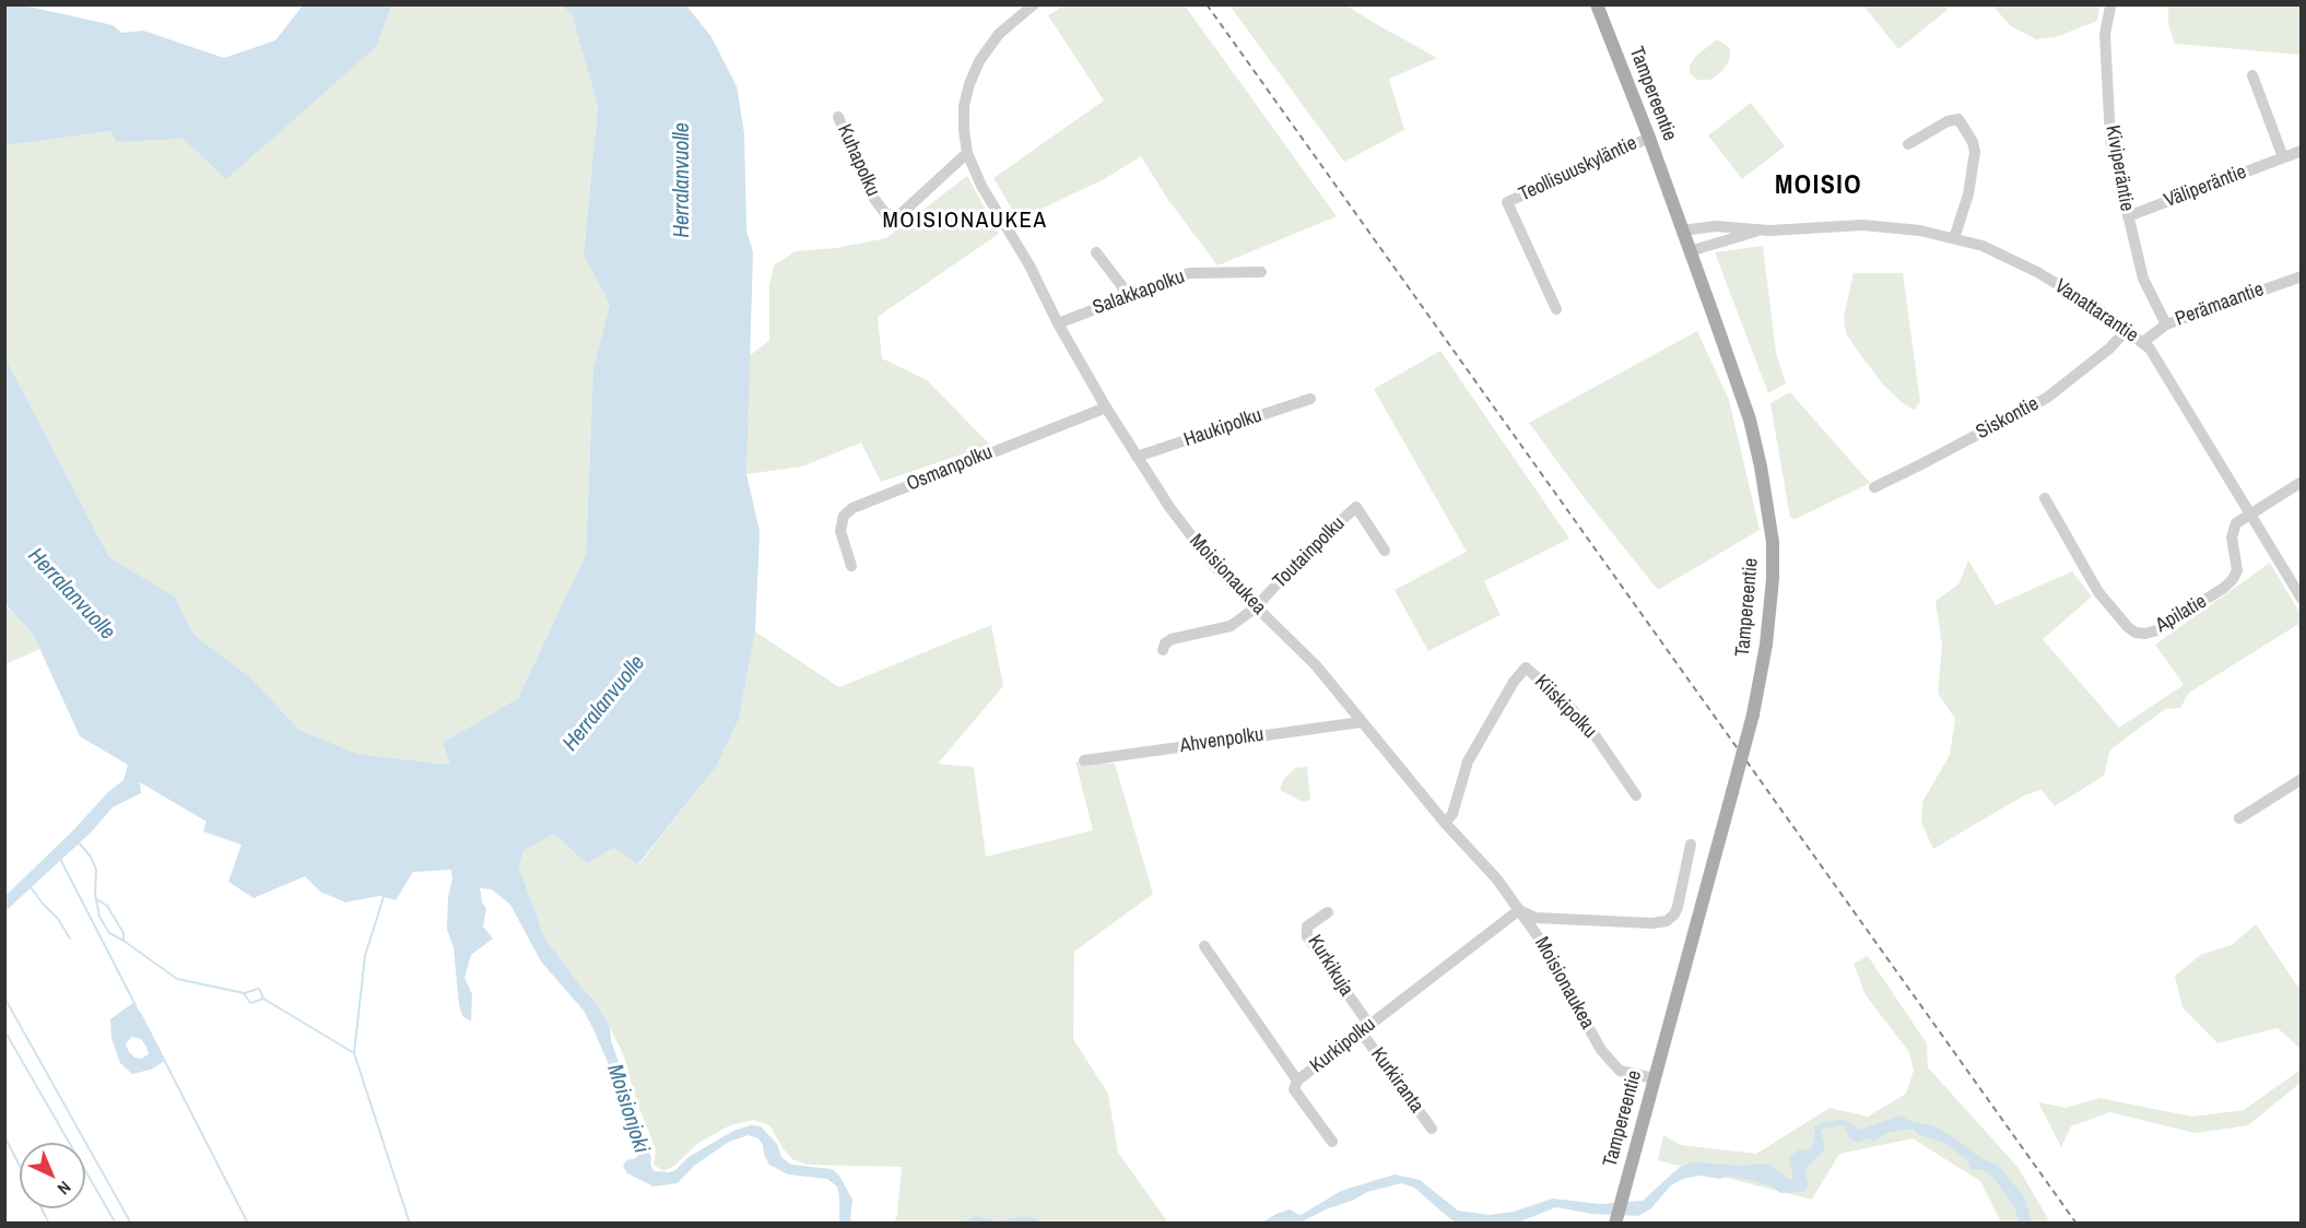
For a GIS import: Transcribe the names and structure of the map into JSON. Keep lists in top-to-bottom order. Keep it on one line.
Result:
{"streets":{"main road":["Tampereentie"],"street":["Kuhapolku","Kiviperäntie","Teollisuuskyläntie","Väliperäntie","Salakkapolku","Perämaantie","Vanattarantie","Siskontie","Haukipolku","Osmanpolku","Toutainpolku","Moisionaukea","Apilatie","Kiiskipolku","Ahvenpolku","Kurkikuja","Kurkipolku","Kurkiranta"]},"crossings":[["Tampereentie","Teollisuuskyläntie"],["Tampereentie","Vanattarantie"],["Tampereentie","Moisionaukea"],["Kuhapolku","Moisionaukea"],["Kiviperäntie","Väliperäntie"],["Kiviperäntie","Perämaantie"],["Salakkapolku","Moisionaukea"],["Perämaantie","Vanattarantie"],["Vanattarantie","Siskontie"],["Vanattarantie","Apilatie"],["Haukipolku","Moisionaukea"],["Osmanpolku","Moisionaukea"],["Toutainpolku","Moisionaukea"],["Moisionaukea","Kiiskipolku"],["Moisionaukea","Ahvenpolku"],["Moisionaukea","Kurkipolku"],["Kurkikuja","Kurkipolku"],["Kurkikuja","Kurkiranta"],["Kurkipolku","Kurkiranta"]],"districts":["MOISIO","MOISIONAUKEA"],"water":["Herralanvuolle","Moisionjoki"],"north":"bottom right"}
